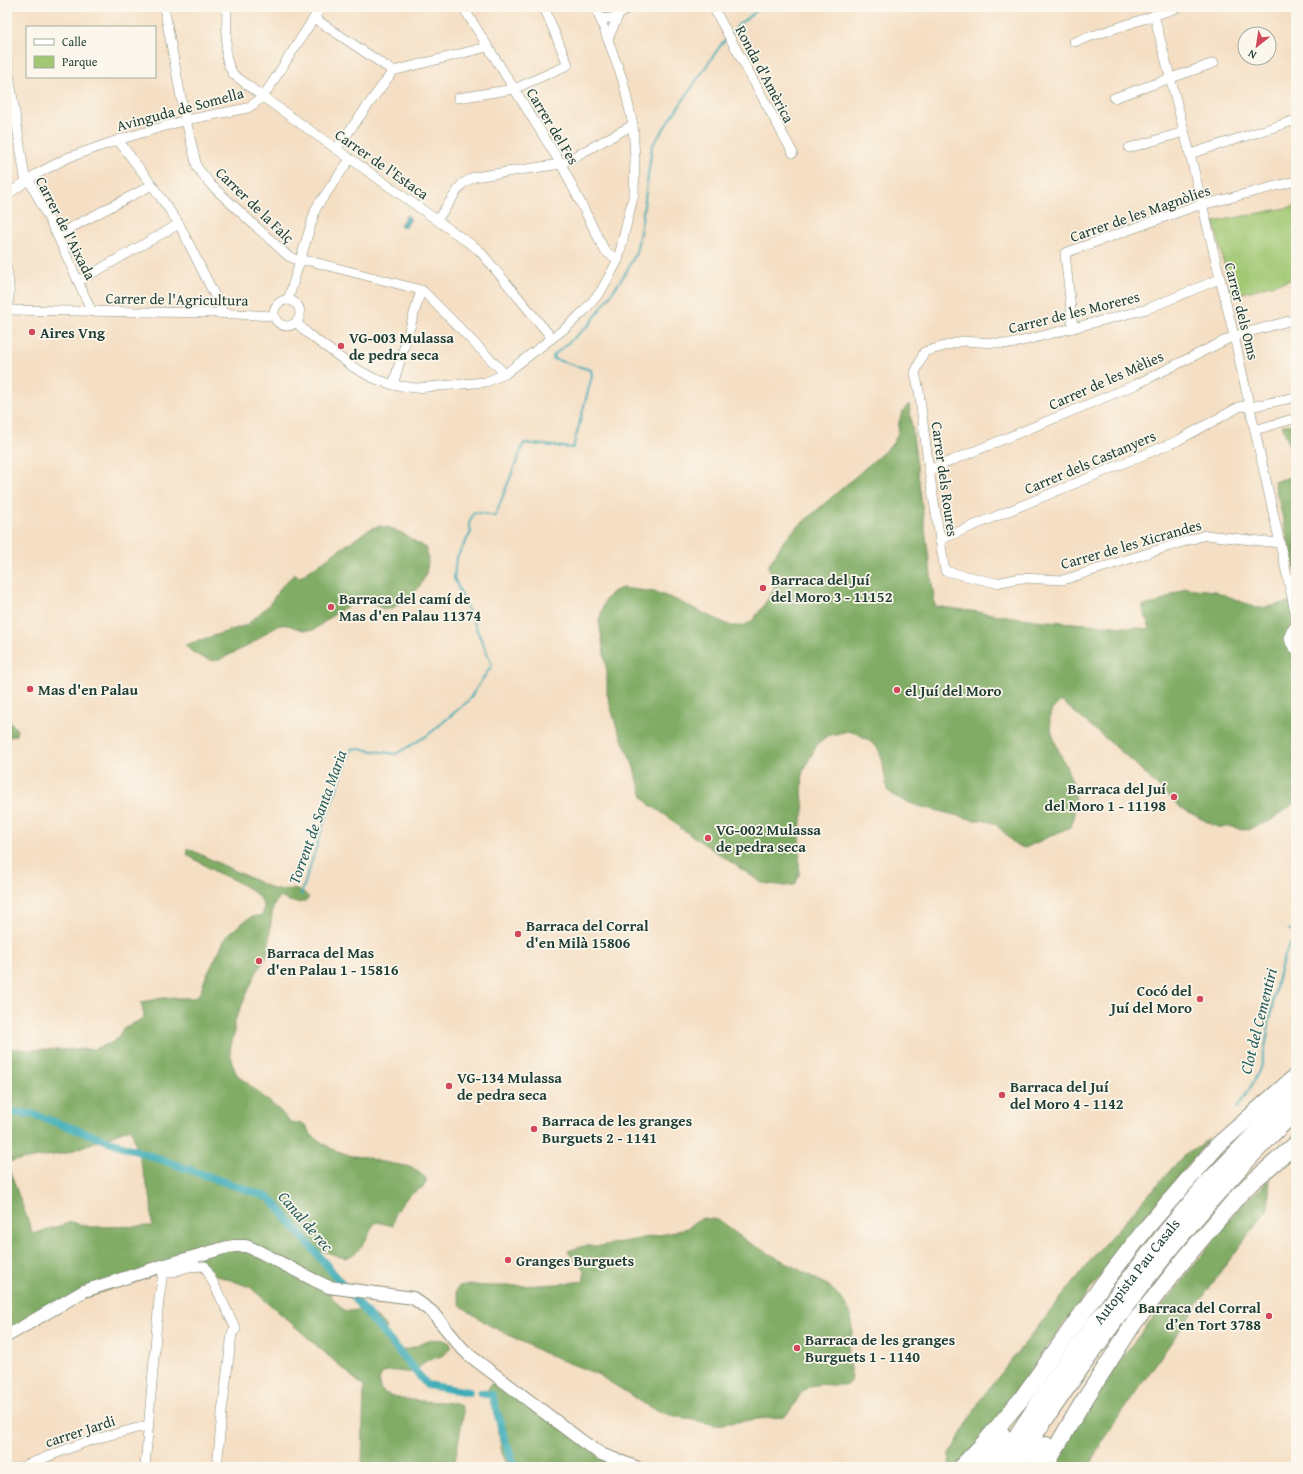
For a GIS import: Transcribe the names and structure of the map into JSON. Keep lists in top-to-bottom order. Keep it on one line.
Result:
{"streets":{"highway":["Autopista Pau Casals"],"street":["Ronda d'Amèrica","Avinguda de Somella","Carrer del Fes","Carrer de l'Estaca","Carrer de la Falç","Carrer de les Magnòlies","Carrer de l'Aixada","Carrer de l'Agricultura","Carrer dels Oms","Carrer de les Moreres","Carrer de les Mèlies","Carrer dels Castanyers","Carrer dels Roures","Carrer de les Xicrandes","carrer Jardi"]},"crossings":[["Avinguda de Somella","Carrer de l'Estaca"],["Avinguda de Somella","Carrer de la Falç"],["Avinguda de Somella","Carrer de l'Aixada"],["Carrer de la Falç","Carrer de l'Agricultura"],["Carrer de les Magnòlies","Carrer dels Oms"],["Carrer de les Magnòlies","Carrer de les Moreres"],["Carrer de l'Aixada","Carrer de l'Agricultura"],["Carrer dels Oms","Carrer de les Moreres"],["Carrer dels Oms","Carrer de les Mèlies"],["Carrer dels Oms","Carrer dels Castanyers"],["Carrer dels Oms","Carrer de les Xicrandes"],["Carrer de les Moreres","Carrer dels Roures"],["Carrer de les Mèlies","Carrer dels Roures"],["Carrer dels Castanyers","Carrer dels Roures"],["Carrer dels Roures","Carrer de les Xicrandes"]],"water":["Torrent de Santa Maria","Clot del Cementiri","Canal de rec"],"places":["Aires Vng","VG-003 Mulassa de pedra seca","Barraca del Juí del Moro 3 - 11152","Barraca del camí de Mas d'en Palau 11374","Mas d'en Palau","el Juí del Moro","Barraca del Juí del Moro 1 - 11198","VG-002 Mulassa de pedra seca","Barraca del Corral d'en Milà 15806","Barraca del Mas d'en Palau 1 - 15816","Cocó del Juí del Moro","VG-134 Mulassa de pedra seca","Barraca del Juí del Moro 4 - 1142","Barraca de les granges Burguets 2 - 1141","Granges Burguets","Barraca del Corral d’en Tort 3788","Barraca de les granges Burguets 1 - 1140"],"legend":["Calle","Parque"],"north":"bottom left"}
